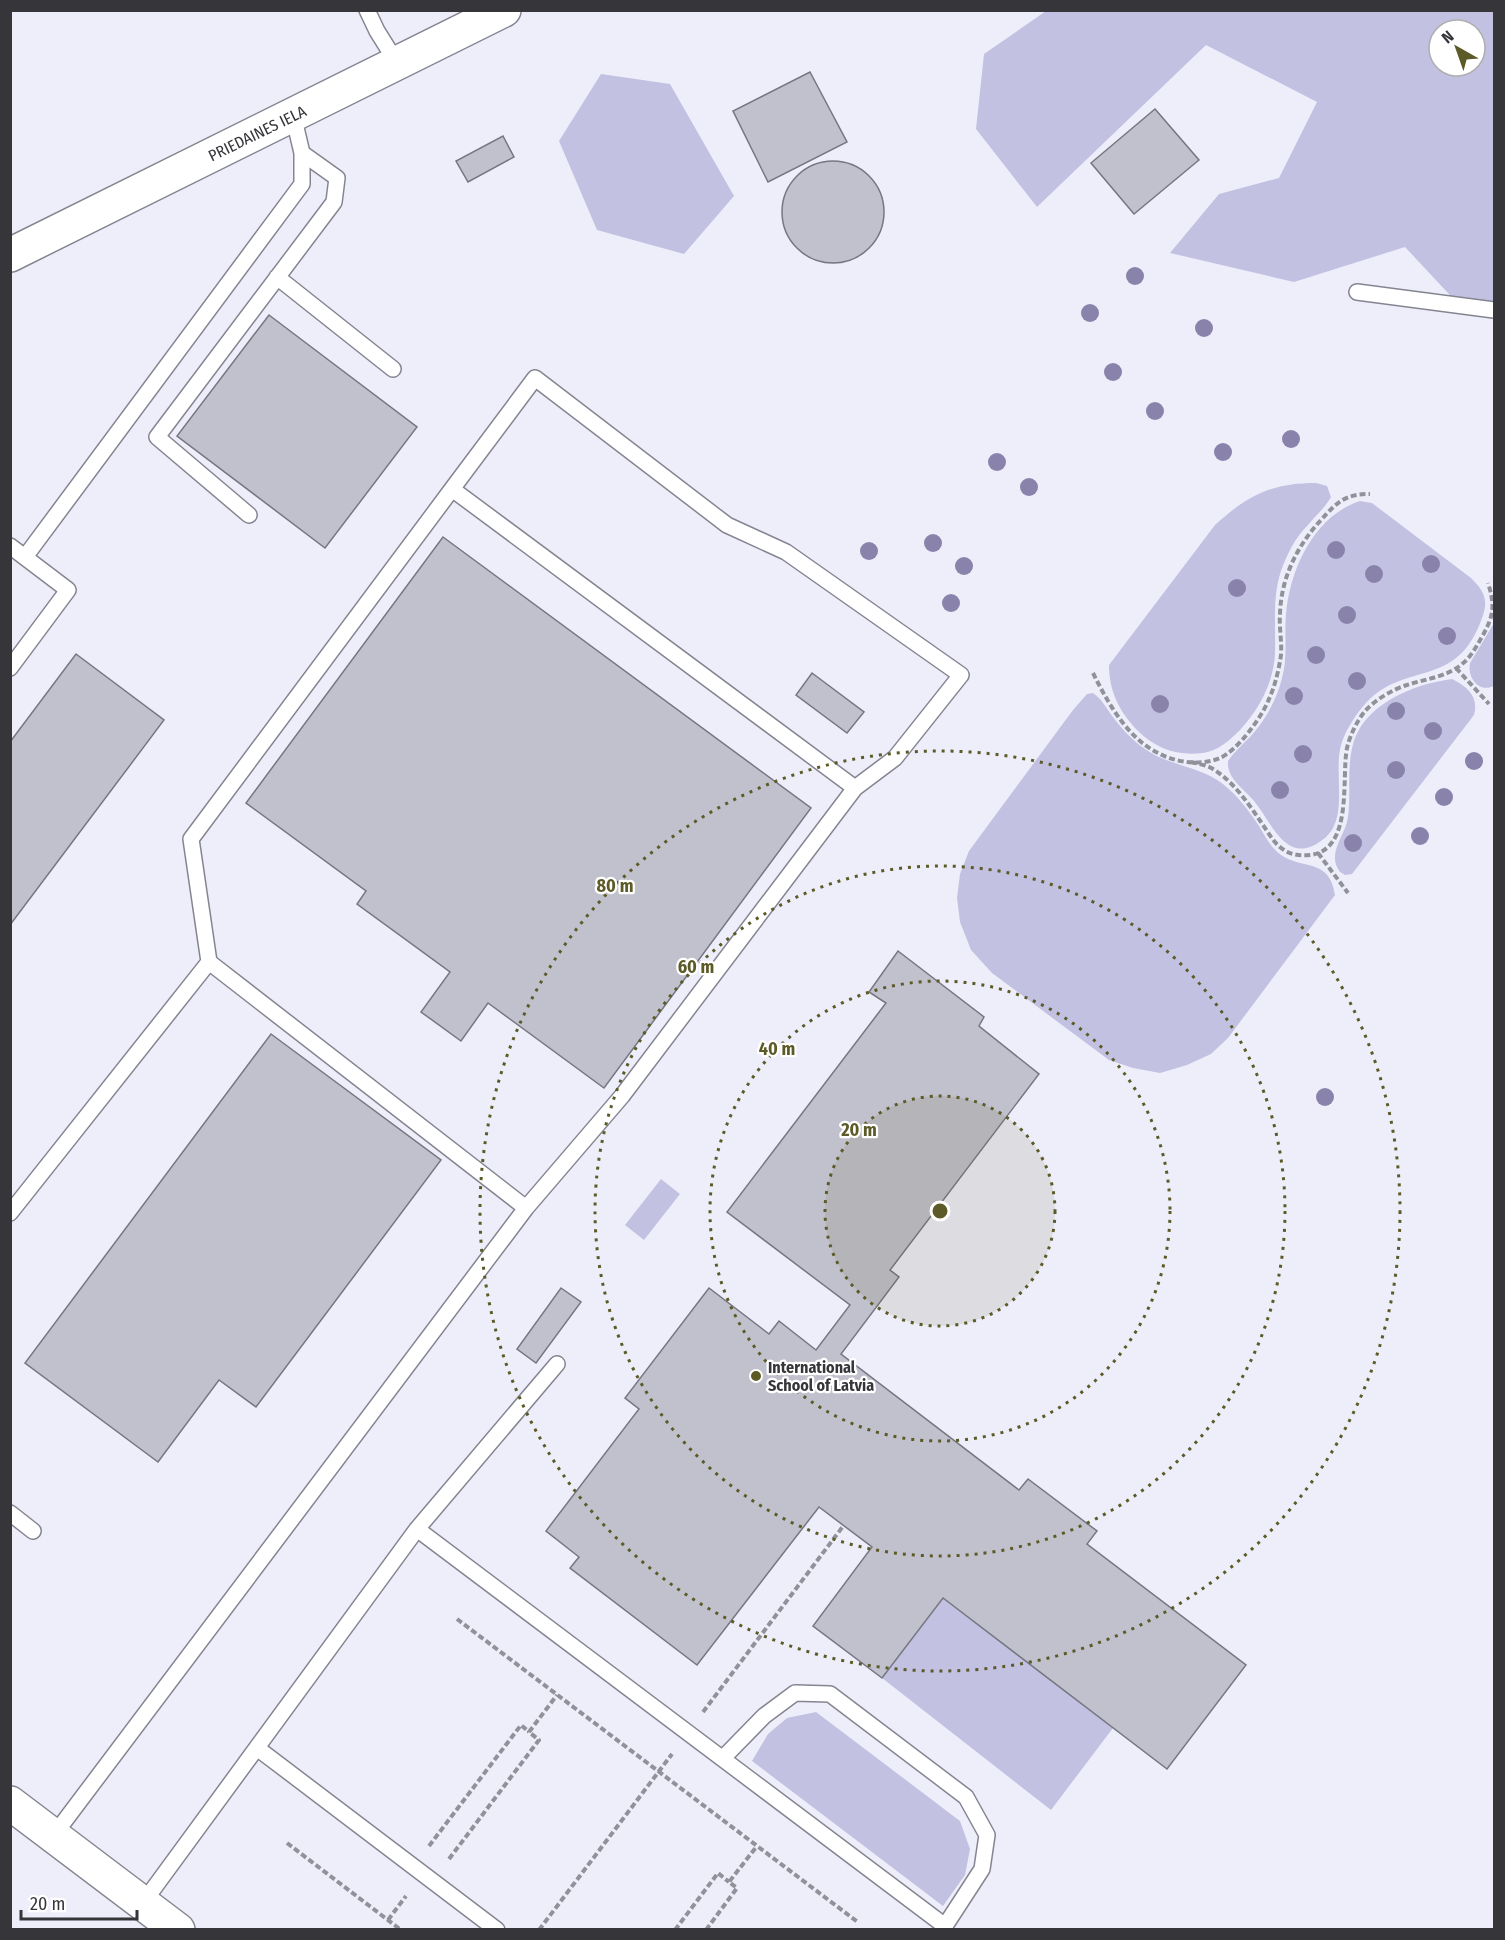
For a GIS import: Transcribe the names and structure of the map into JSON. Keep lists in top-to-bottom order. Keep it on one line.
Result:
{"streets":{"street":["PRIEDAINES IELA"]},"places":["International School of Latvia"],"scale_bar":"20 m","north":"top left","rings":["80 m","60 m","40 m","20 m"]}
